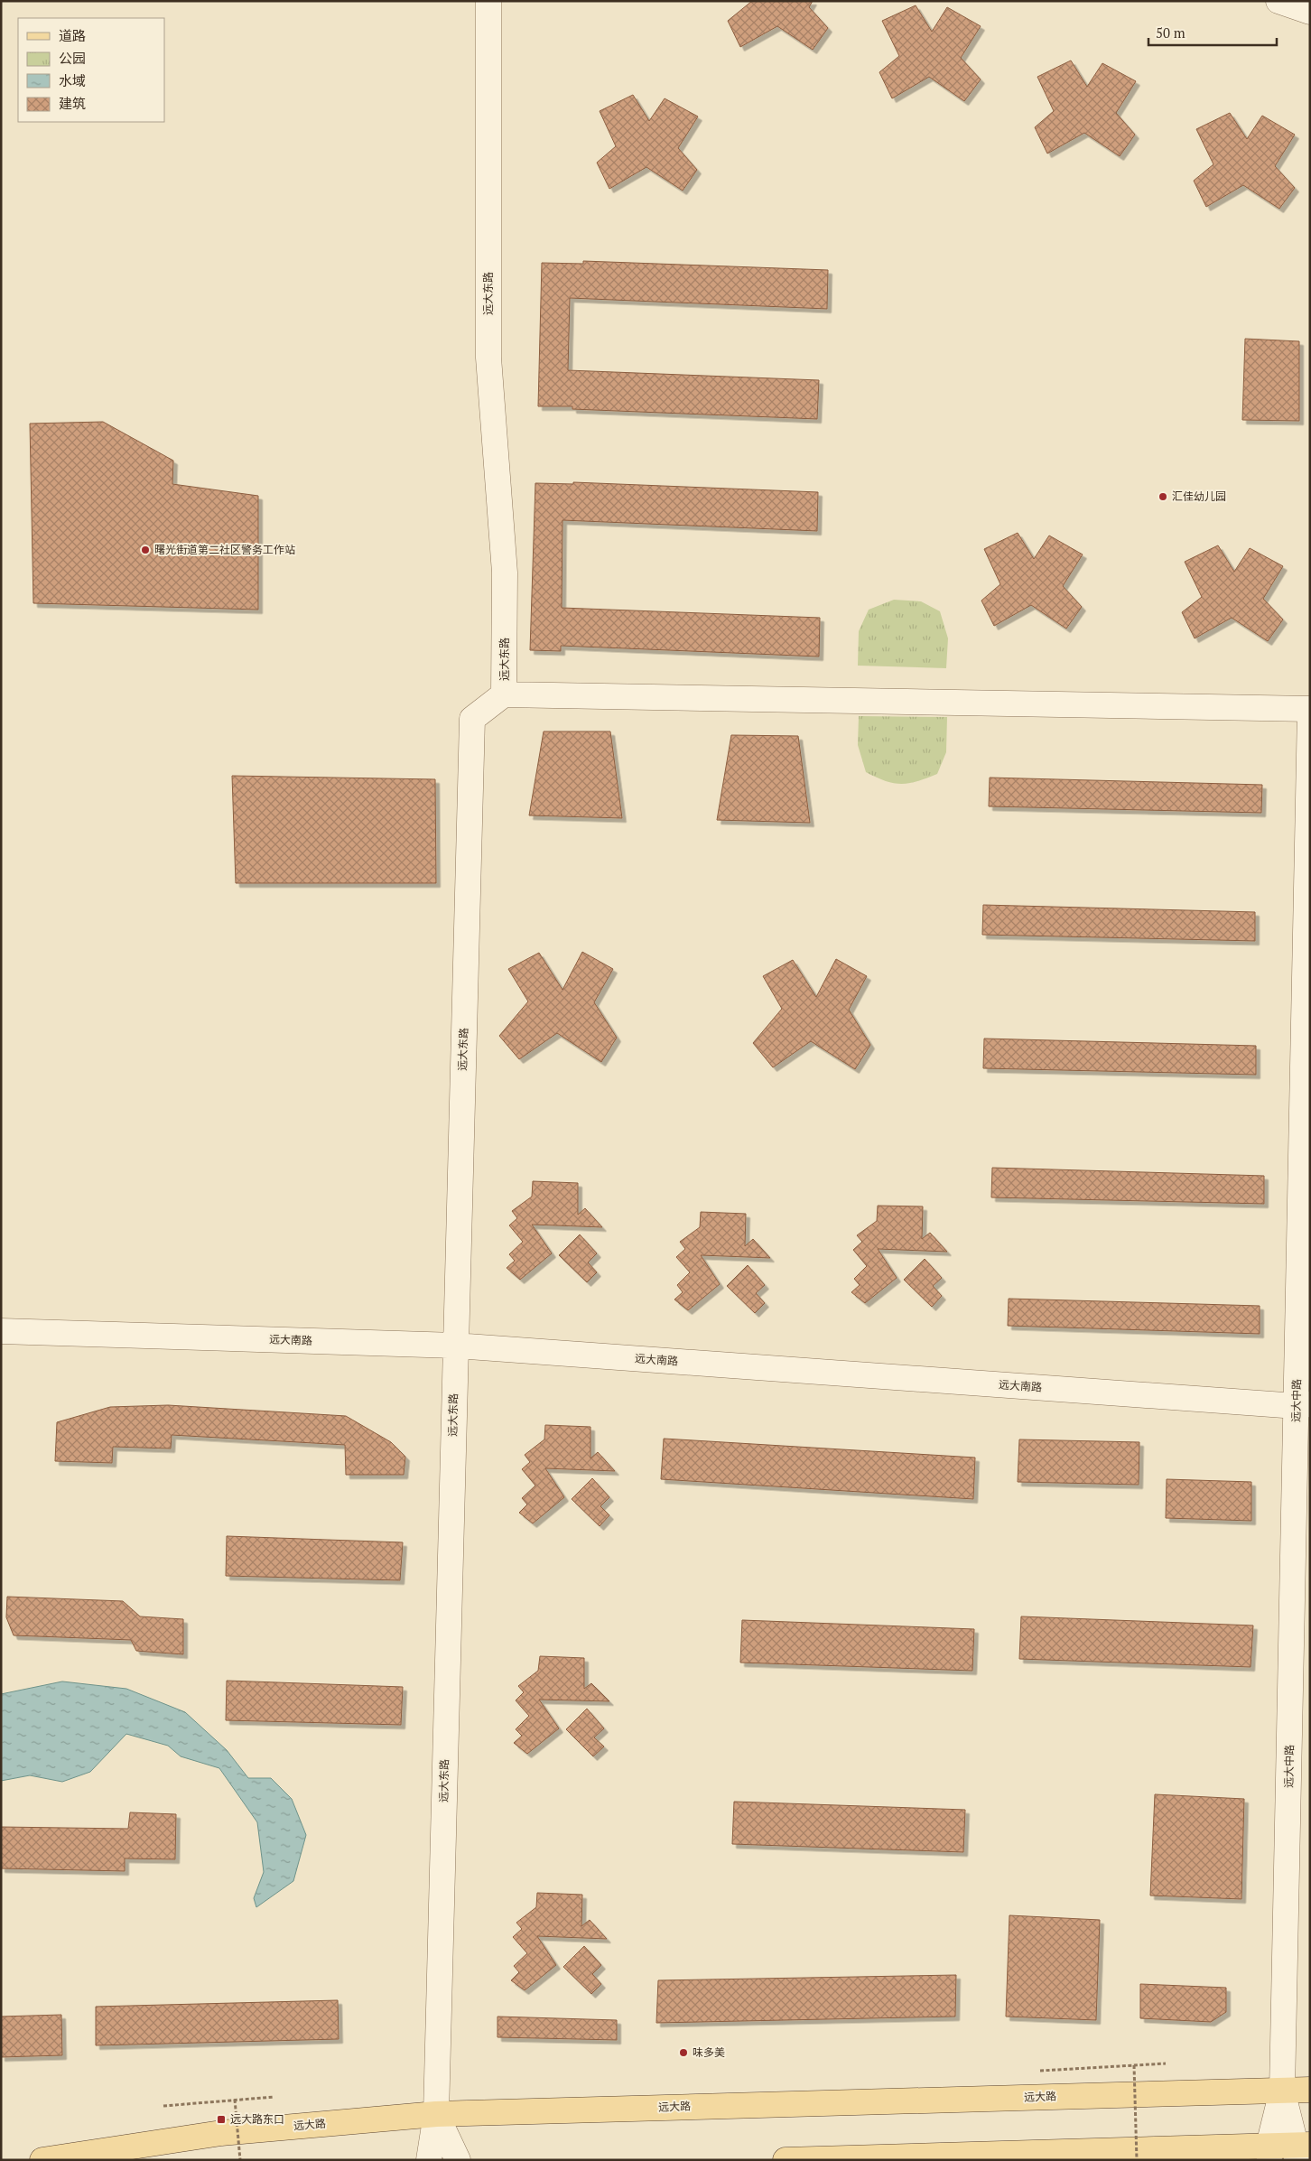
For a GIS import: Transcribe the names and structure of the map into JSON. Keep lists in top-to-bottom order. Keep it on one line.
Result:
{"streets":{"main road":["远大路"],"street":["远大东路","远大南路","远大中路"]},"crossings":[["远大东路","远大南路"],["远大东路","远大路"],["远大南路","远大中路"],["远大中路","远大路"]],"places":{"other":["汇佳幼儿园","曙光街道第二社区警务工作站","味多美"],"transit":["远大路东口"]},"legend":["道路","公园","水域","建筑"],"scale_bar":"50 m"}
